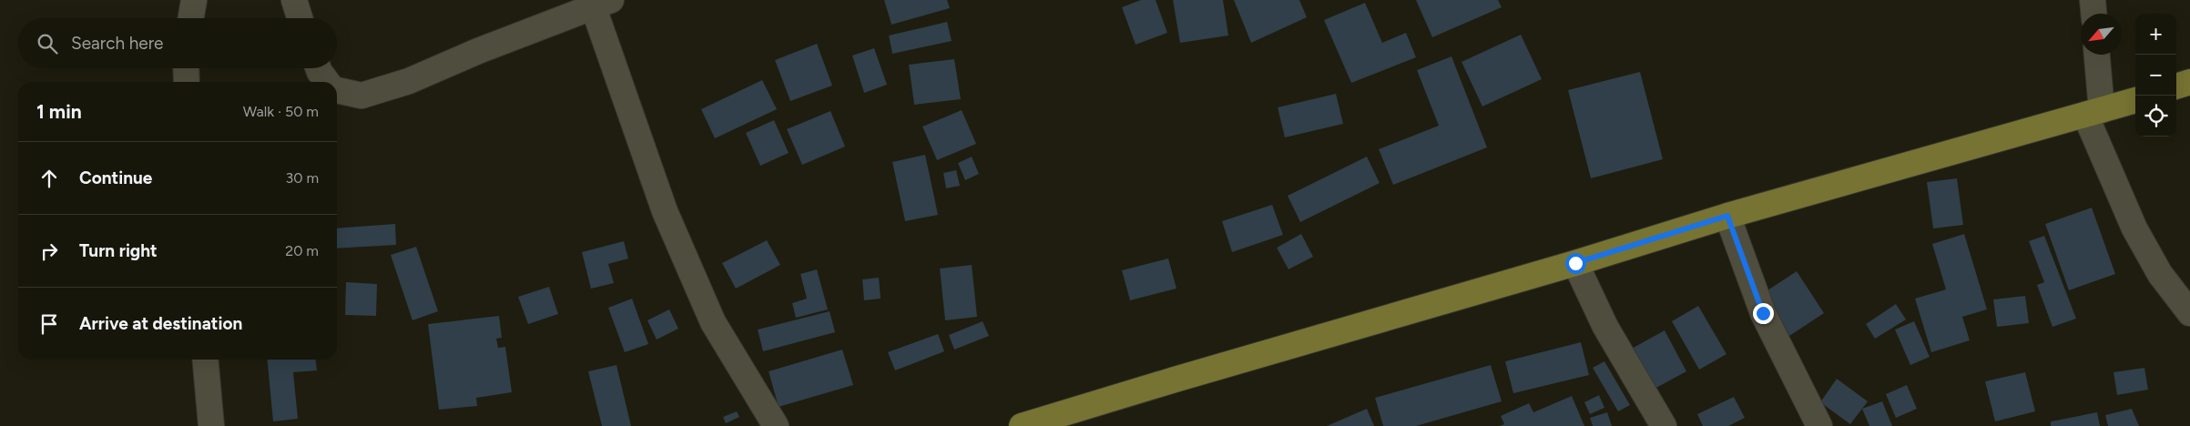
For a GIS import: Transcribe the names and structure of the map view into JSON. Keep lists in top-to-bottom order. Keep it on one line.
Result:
{"north":"bottom left","page":{"map_buttons":["+","−"],"search":"Search here","heading":["1 min","Walk · 50 m"],"list":[["Continue","30 m"],["Turn right","20 m"],"Arrive at destination"]}}
